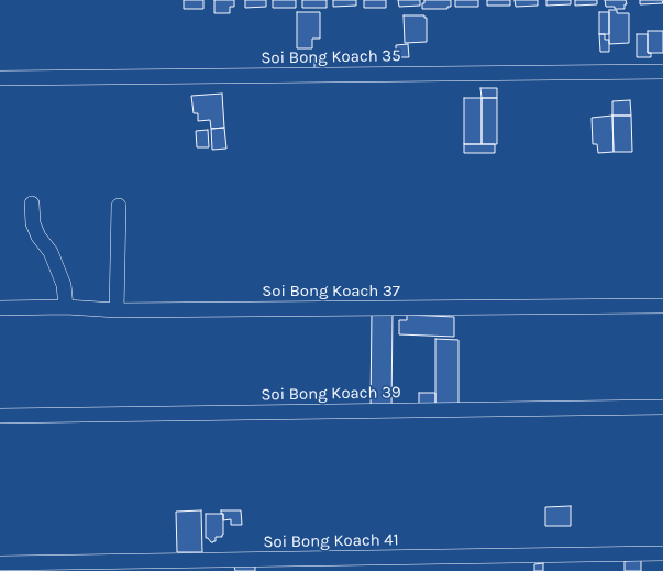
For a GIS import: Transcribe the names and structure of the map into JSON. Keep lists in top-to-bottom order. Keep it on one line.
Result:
{"streets":{"street":["Soi Bong Koach 35","Soi Bong Koach 37","Soi Bong Koach 39","Soi Bong Koach 41"]}}
